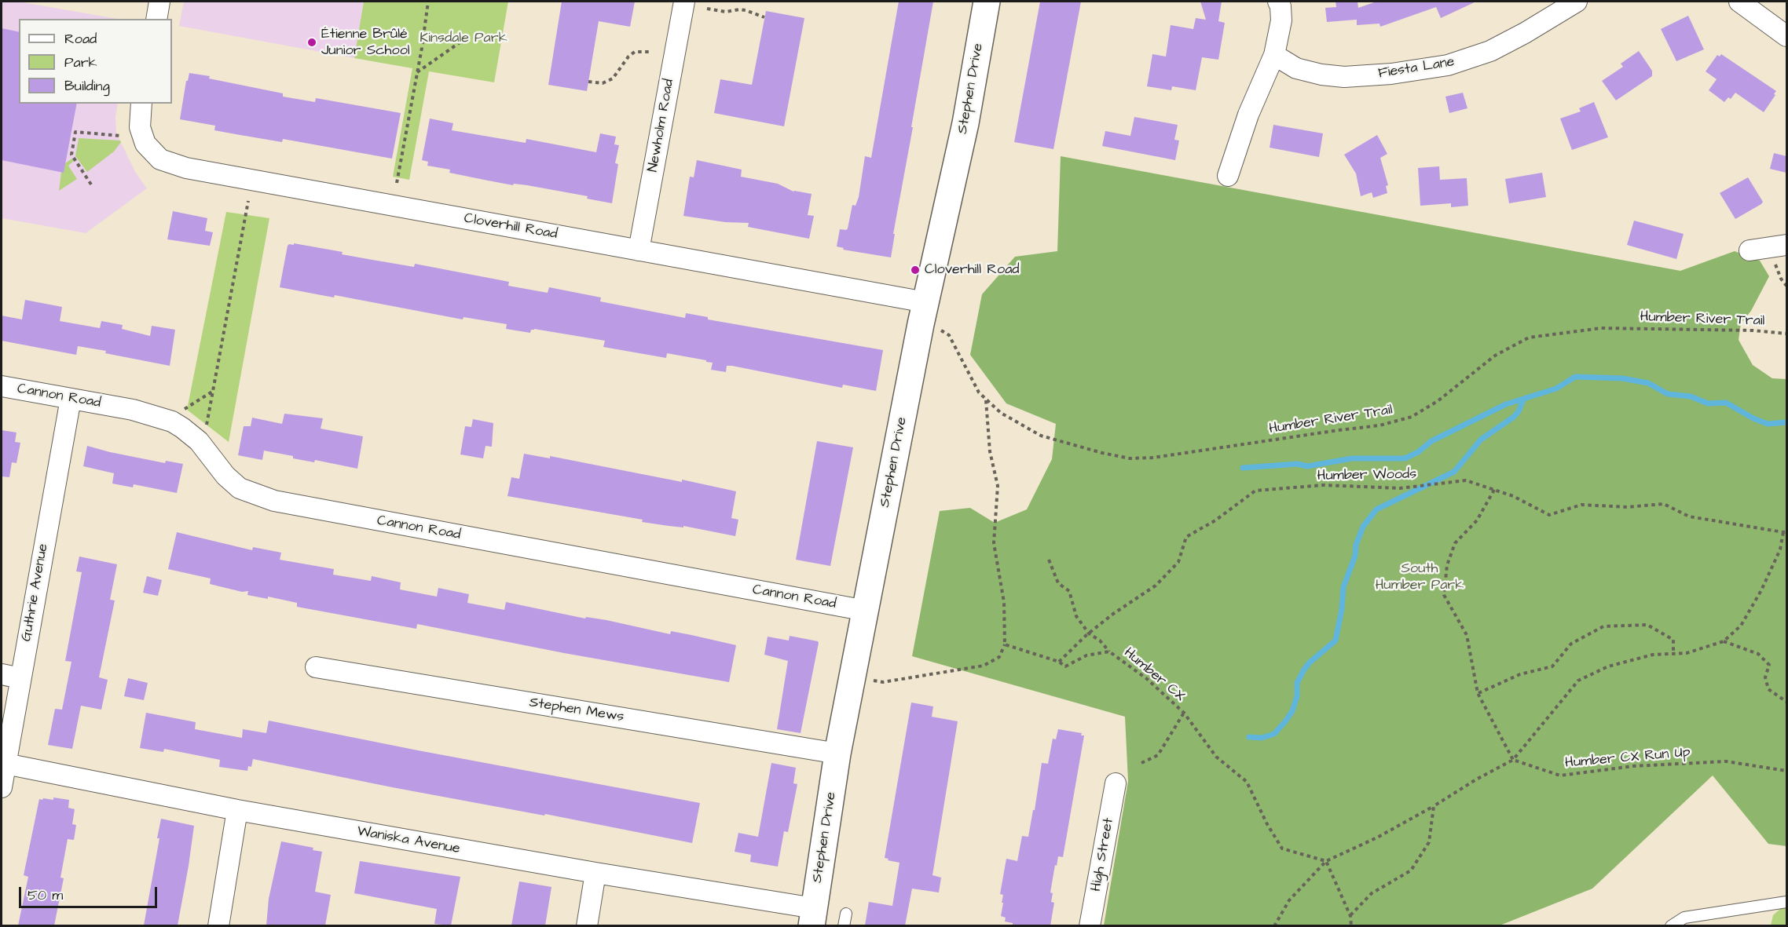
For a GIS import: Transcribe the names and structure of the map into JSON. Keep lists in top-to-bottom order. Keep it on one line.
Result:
{"streets":{"street":["Fiesta Lane","Stephen Drive","Newholm Road","Cloverhill Road","Cannon Road","Guthrie Avenue","Stephen Mews","Waniska Avenue","High Street"],"path":["Humber River Trail","Humber Woods","Humber CX","Humber CX Run Up"]},"crossings":[["Stephen Drive","Cloverhill Road"],["Stephen Drive","Cannon Road"],["Stephen Drive","Stephen Mews"],["Stephen Drive","Waniska Avenue"],["Newholm Road","Cloverhill Road"],["Cannon Road","Guthrie Avenue"],["Humber Woods","Humber CX"],["Guthrie Avenue","Waniska Avenue"]],"parks":["Kinsdale Park","South Humber Park"],"places":["Étienne Brûlé Junior School","Cloverhill Road"],"legend":["Road","Park","Building"],"scale_bar":"50 m"}
